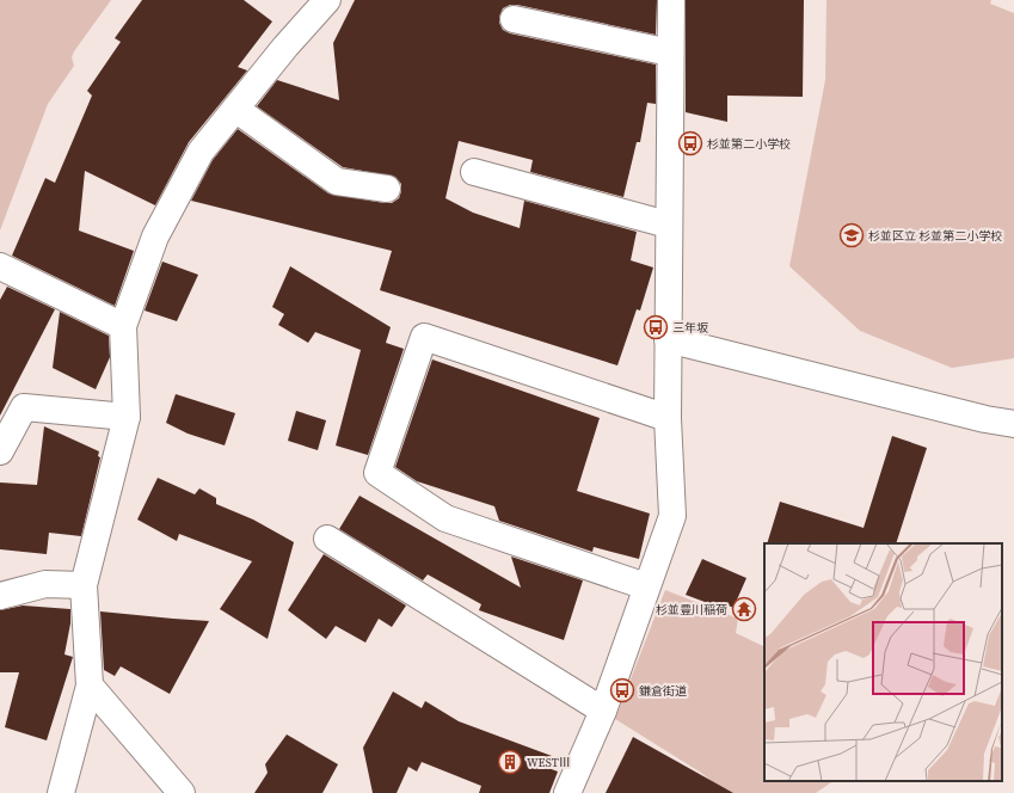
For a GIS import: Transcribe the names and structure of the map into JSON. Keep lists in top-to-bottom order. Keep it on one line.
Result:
{"places":{"bus stop":["杉並第二小学校","三年坂","鎌倉街道"],"school or university":["杉並区立 杉並第二小学校"],"temple":["杉並豊川稲荷"],"building":["WESTⅢ"]}}
